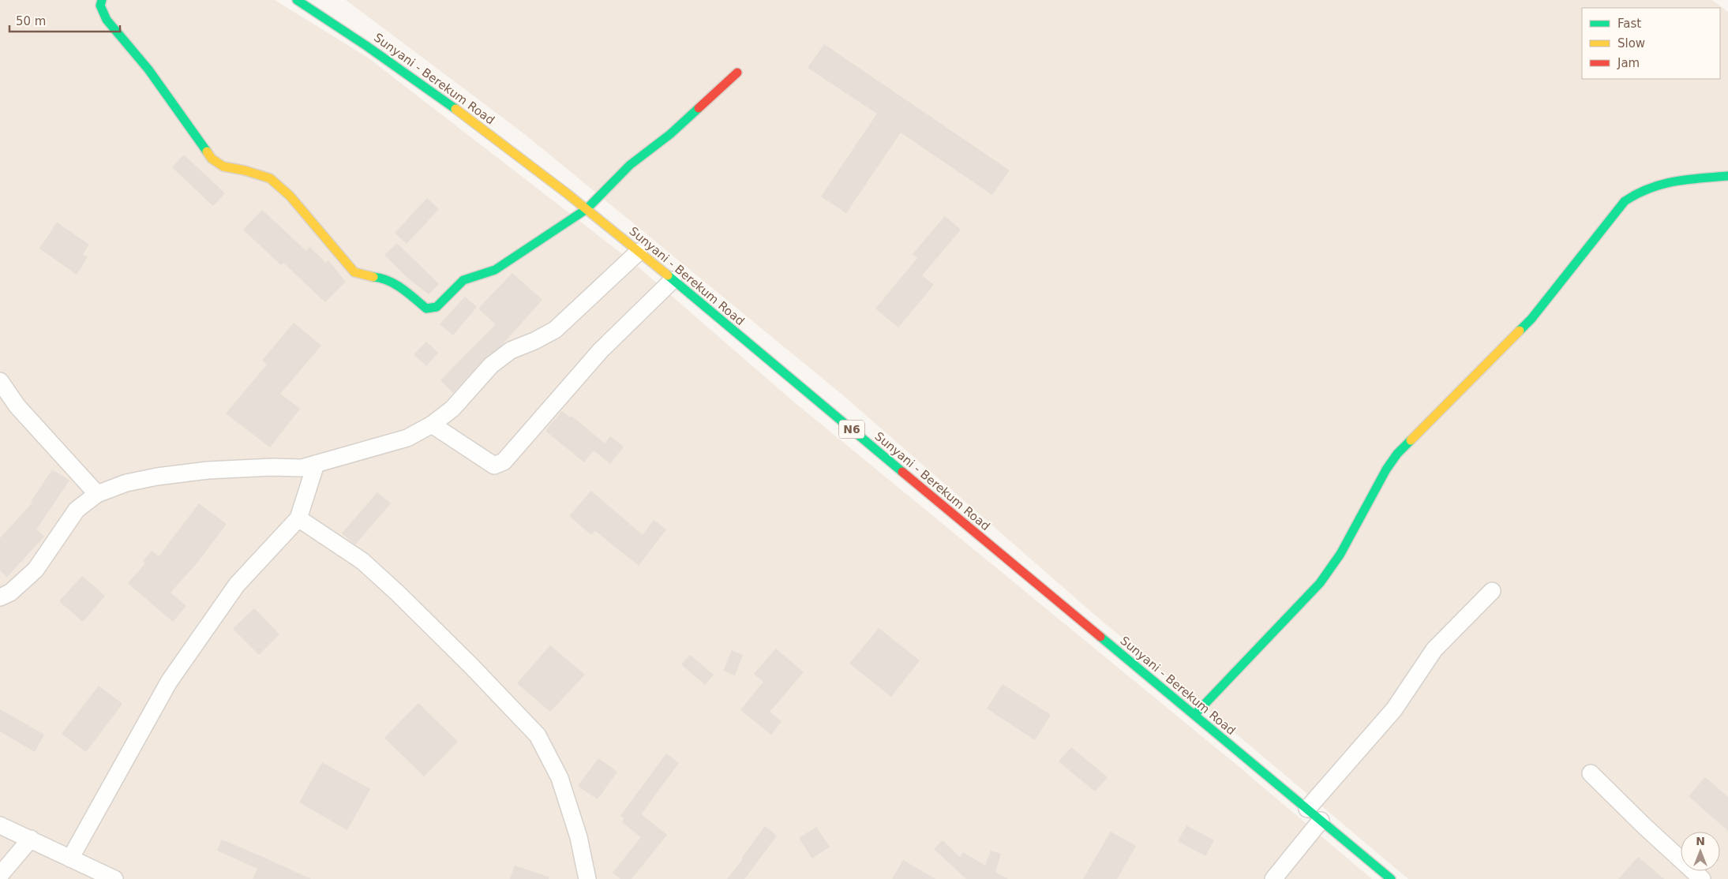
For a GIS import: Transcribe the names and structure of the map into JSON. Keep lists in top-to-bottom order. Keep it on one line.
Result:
{"streets":{"street":["Sunyani - Berekum Road","N6"]},"legend":["Fast","Slow","Jam"],"scale_bar":"50 m","north":"top"}
